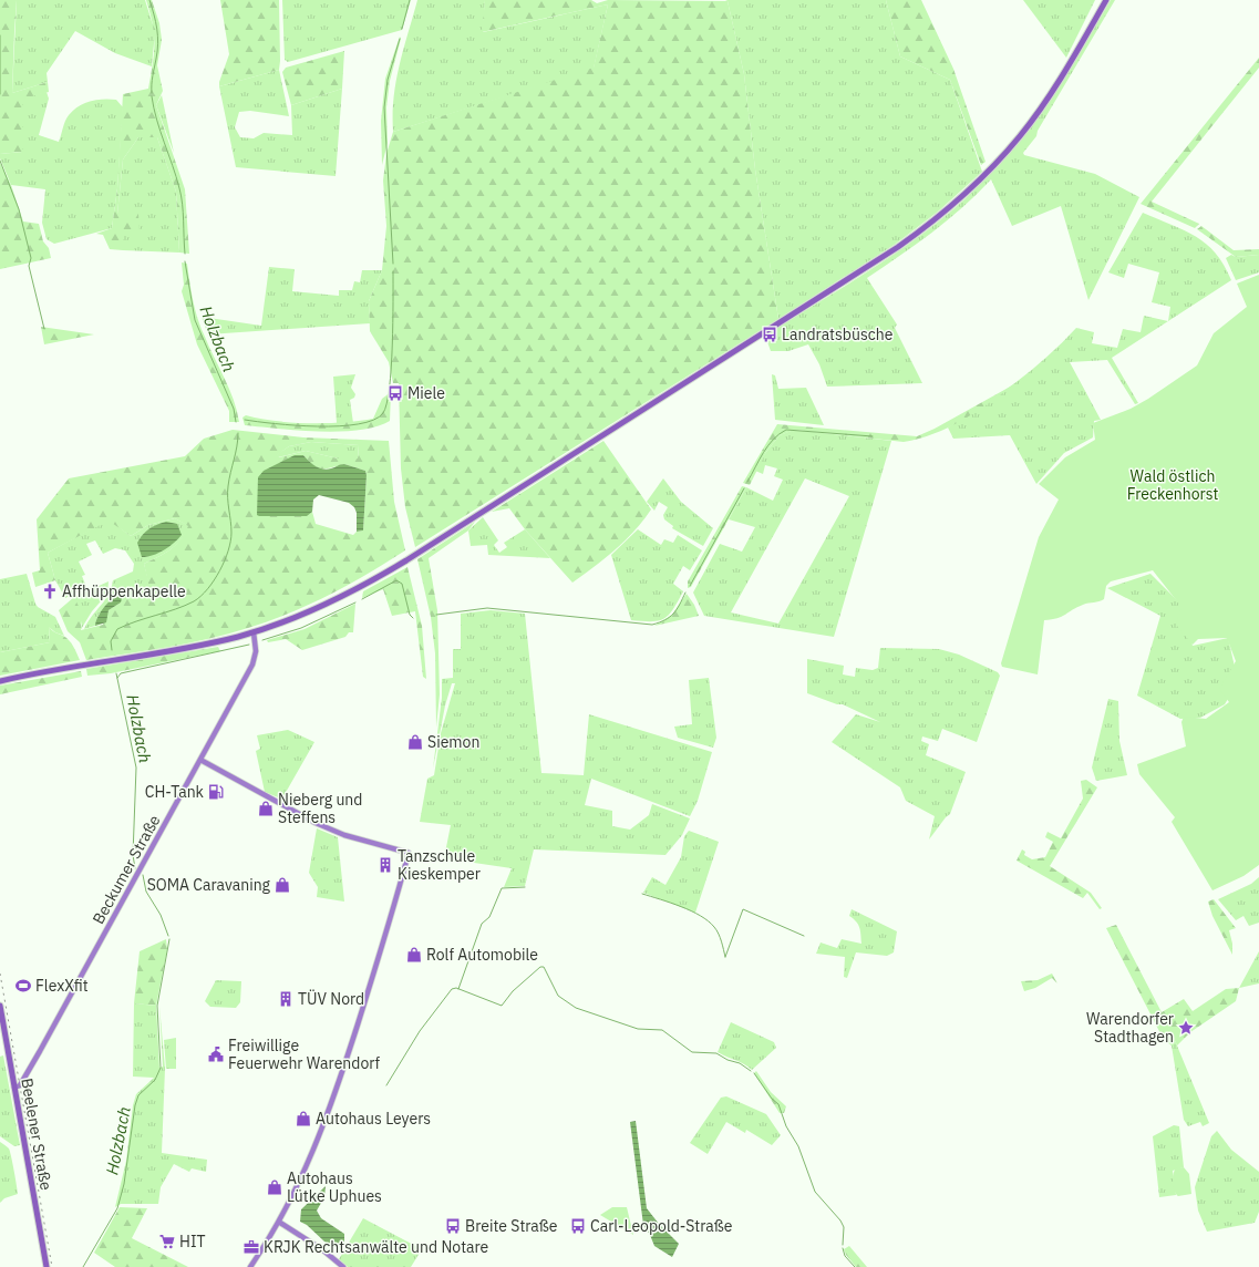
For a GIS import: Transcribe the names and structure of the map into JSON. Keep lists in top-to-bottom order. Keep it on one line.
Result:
{"streets":{"main road":["Beelener Straße"],"street":["Beckumer Straße"]},"crossings":[["Beckumer Straße","Beelener Straße"]],"water":["Holzbach"],"parks":["Wald östlich Freckenhorst"],"places":{"bus stop":["Landratsbüsche","Miele","Breite Straße","Carl-Leopold-Straße"],"church":["Affhüppenkapelle"],"shop":["Siemon","Nieberg und Steffens","SOMA Caravaning","Rolf Automobile","Autohaus Leyers","Autohaus Lütke Uphues"],"fuel station":["CH-Tank"],"building":["Tanzschule Kieskemper","TÜV Nord"],"sports":["FlexXfit"],"place":["Warendorfer Stadthagen"],"public building":["Freiwillige Feuerwehr Warendorf"],"supermarket":["HIT"],"office":["KRJK Rechtsanwälte und Notare"]}}
